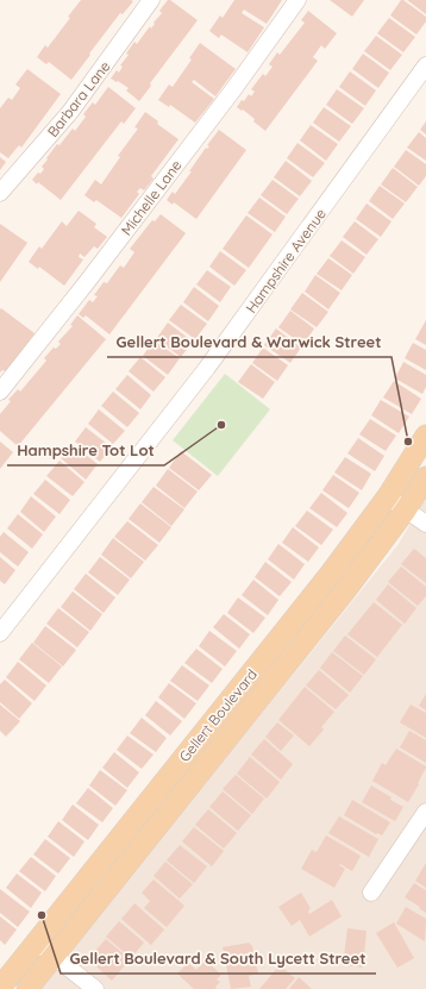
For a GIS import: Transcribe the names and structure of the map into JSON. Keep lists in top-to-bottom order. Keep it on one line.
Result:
{"streets":{"main road":["Gellert Boulevard"],"street":["Barbara Lane","Michelle Lane","Hampshire Avenue"]},"places":["Hampshire Tot Lot","Gellert Boulevard & Warwick Street","Gellert Boulevard & South Lycett Street"]}
